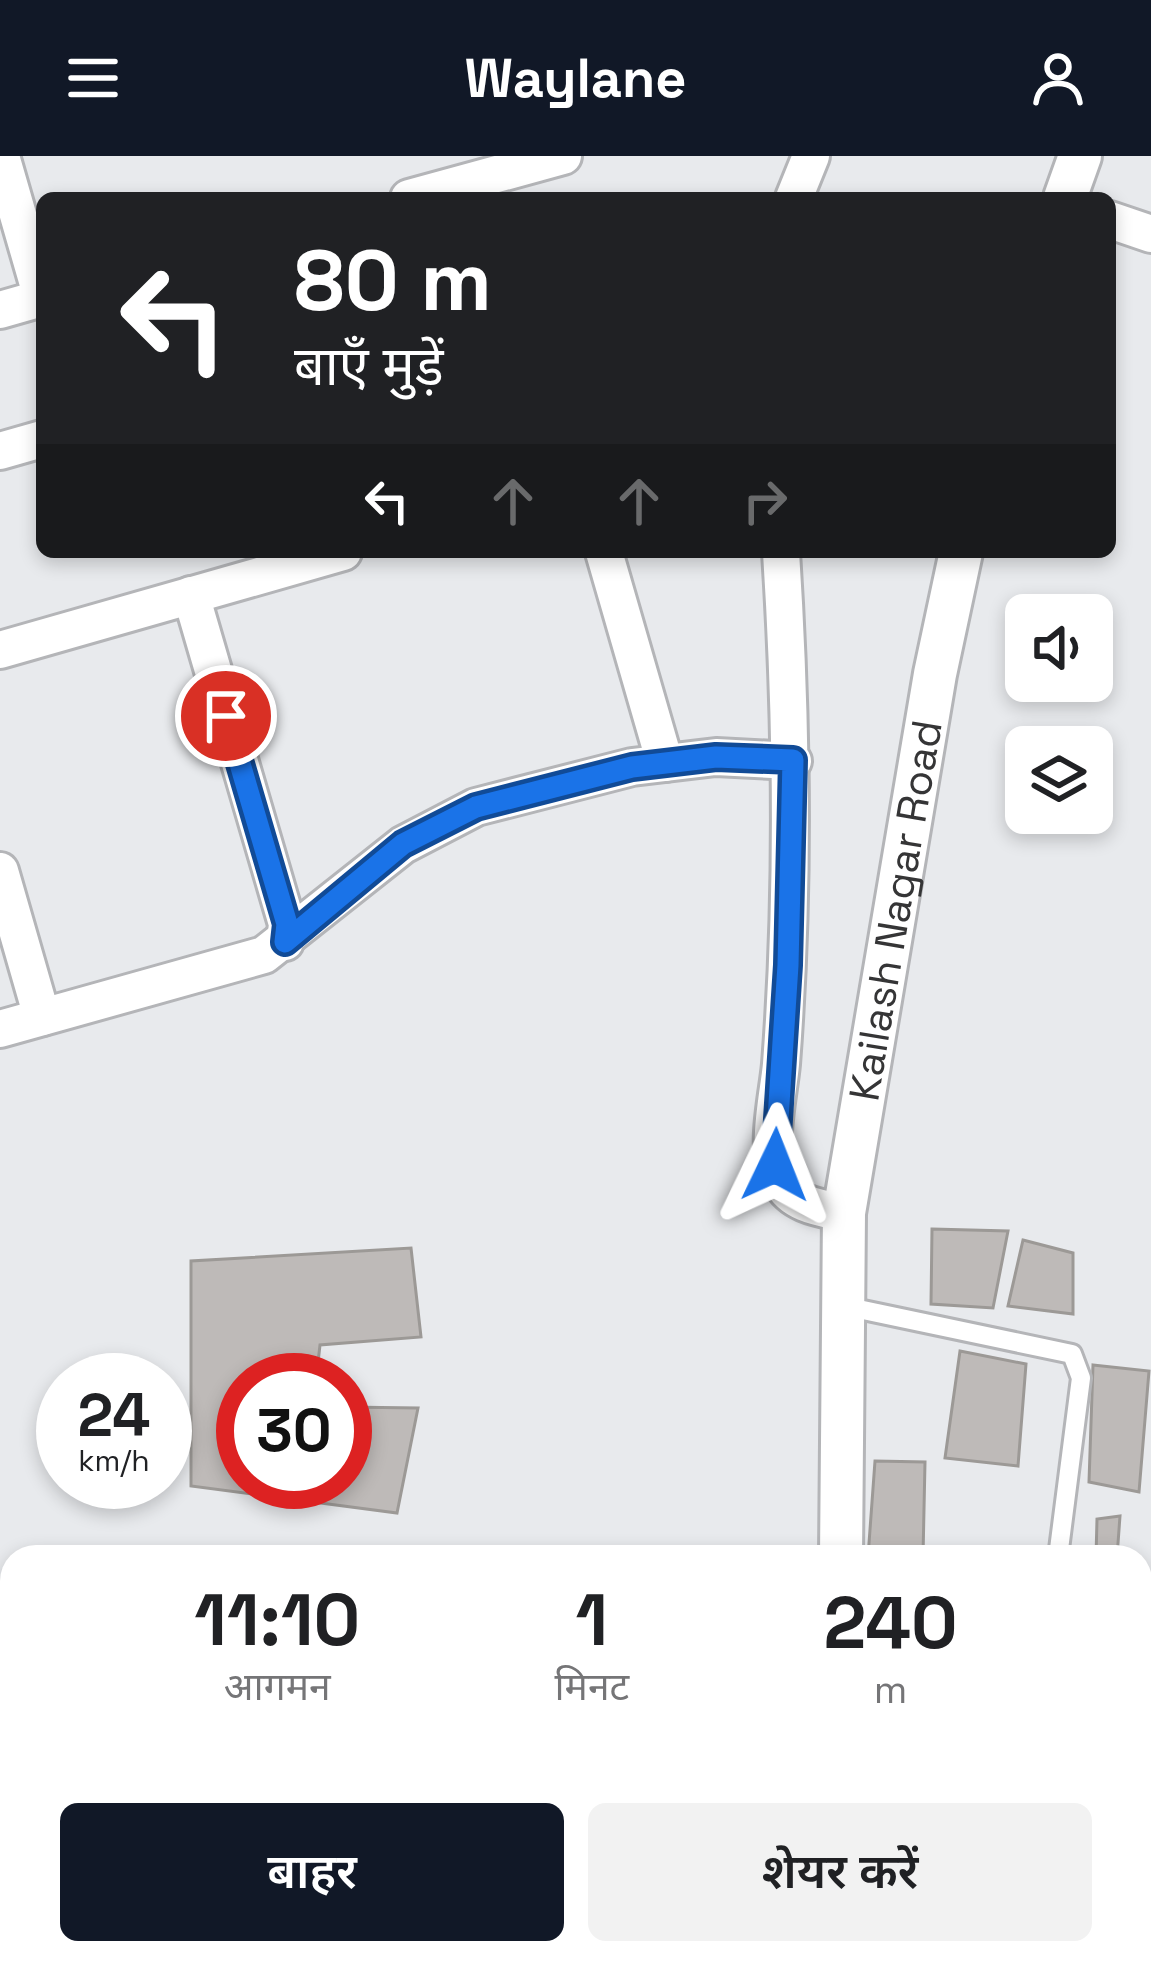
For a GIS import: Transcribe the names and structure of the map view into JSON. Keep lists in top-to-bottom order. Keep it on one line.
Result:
{"streets":{"street":["Kailash Nagar Road"]},"page":{"header":"Waylane","turn":["80 m","बाएँ मुड़ें"],"speed":"24 km/h","limit":"30","eta":["11:10","आगमन","1","मिनट","240","m"],"buttons":["बाहर","शेयर करें"]}}
